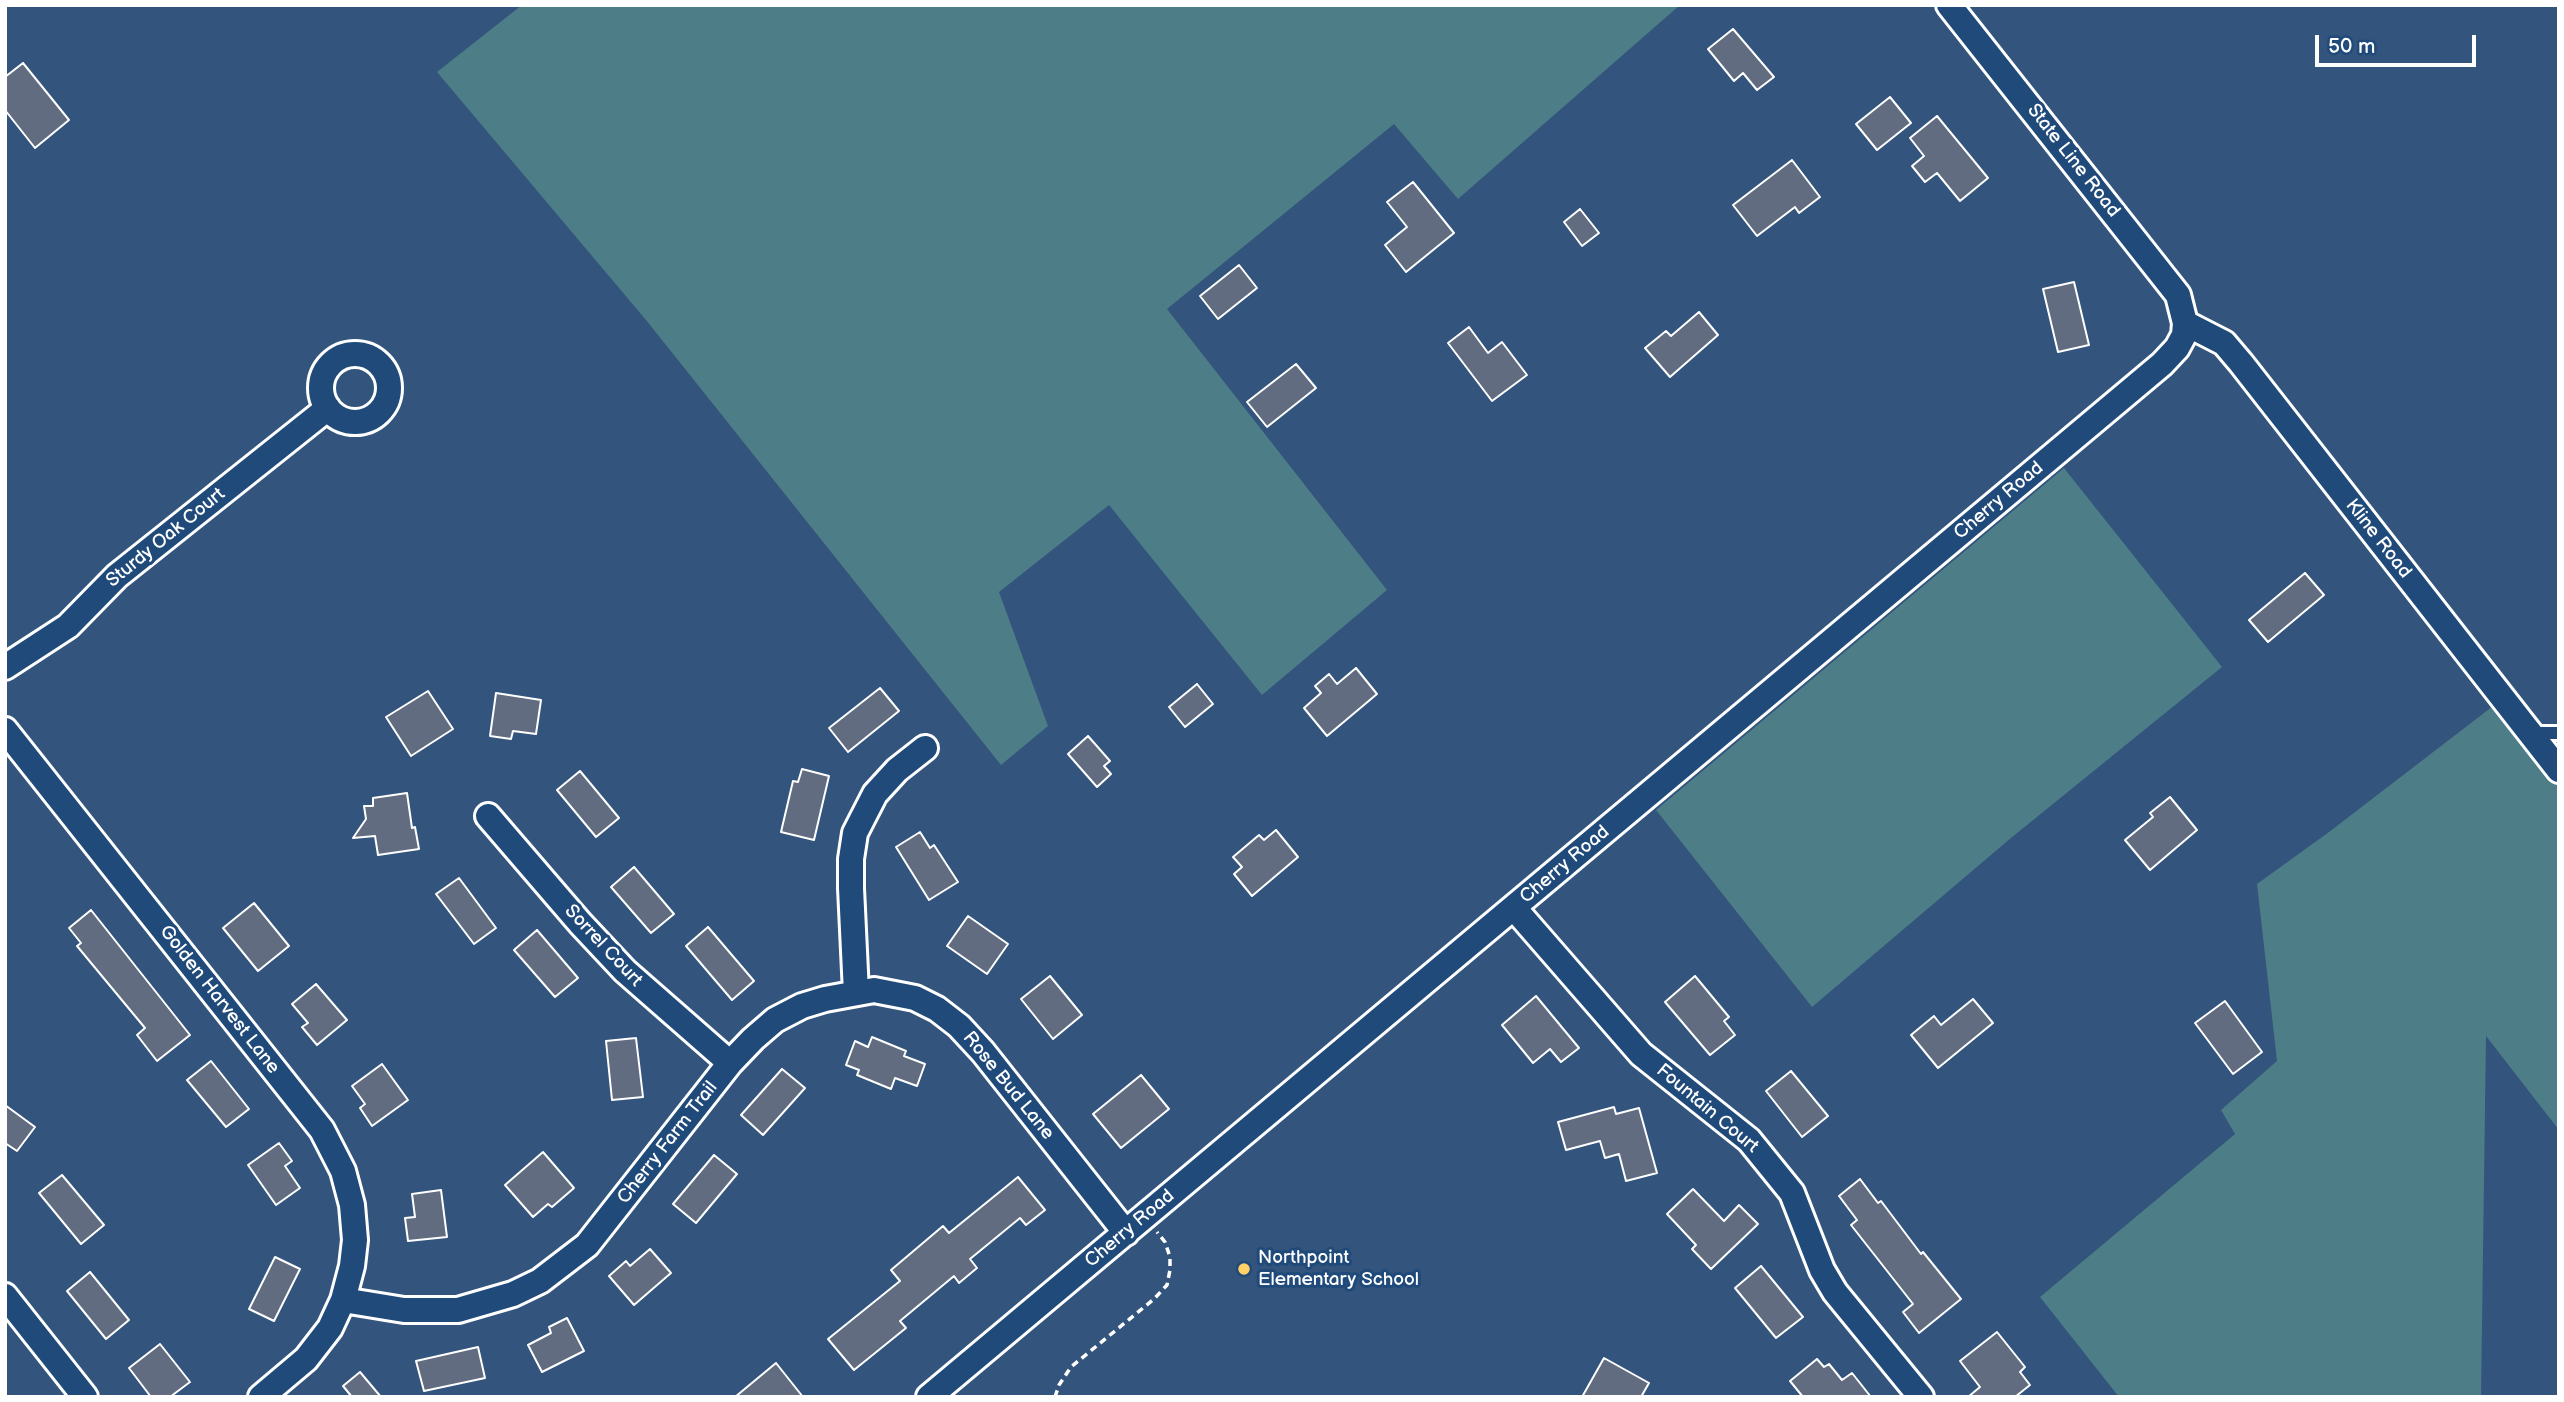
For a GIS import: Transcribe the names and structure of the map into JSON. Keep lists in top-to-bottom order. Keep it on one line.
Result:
{"streets":{"street":["State Line Road","Cherry Road","Sturdy Oak Court","Kline Road","Sorrel Court","Golden Harvest Lane","Rose Bud Lane","Fountain Court","Cherry Farm Trail"]},"crossings":[["State Line Road","Cherry Road"],["State Line Road","Kline Road"],["Cherry Road","Kline Road"],["Cherry Road","Rose Bud Lane"],["Cherry Road","Fountain Court"],["Sorrel Court","Cherry Farm Trail"],["Golden Harvest Lane","Cherry Farm Trail"],["Rose Bud Lane","Cherry Farm Trail"]],"places":["Northpoint Elementary School"],"scale_bar":"50 m"}
